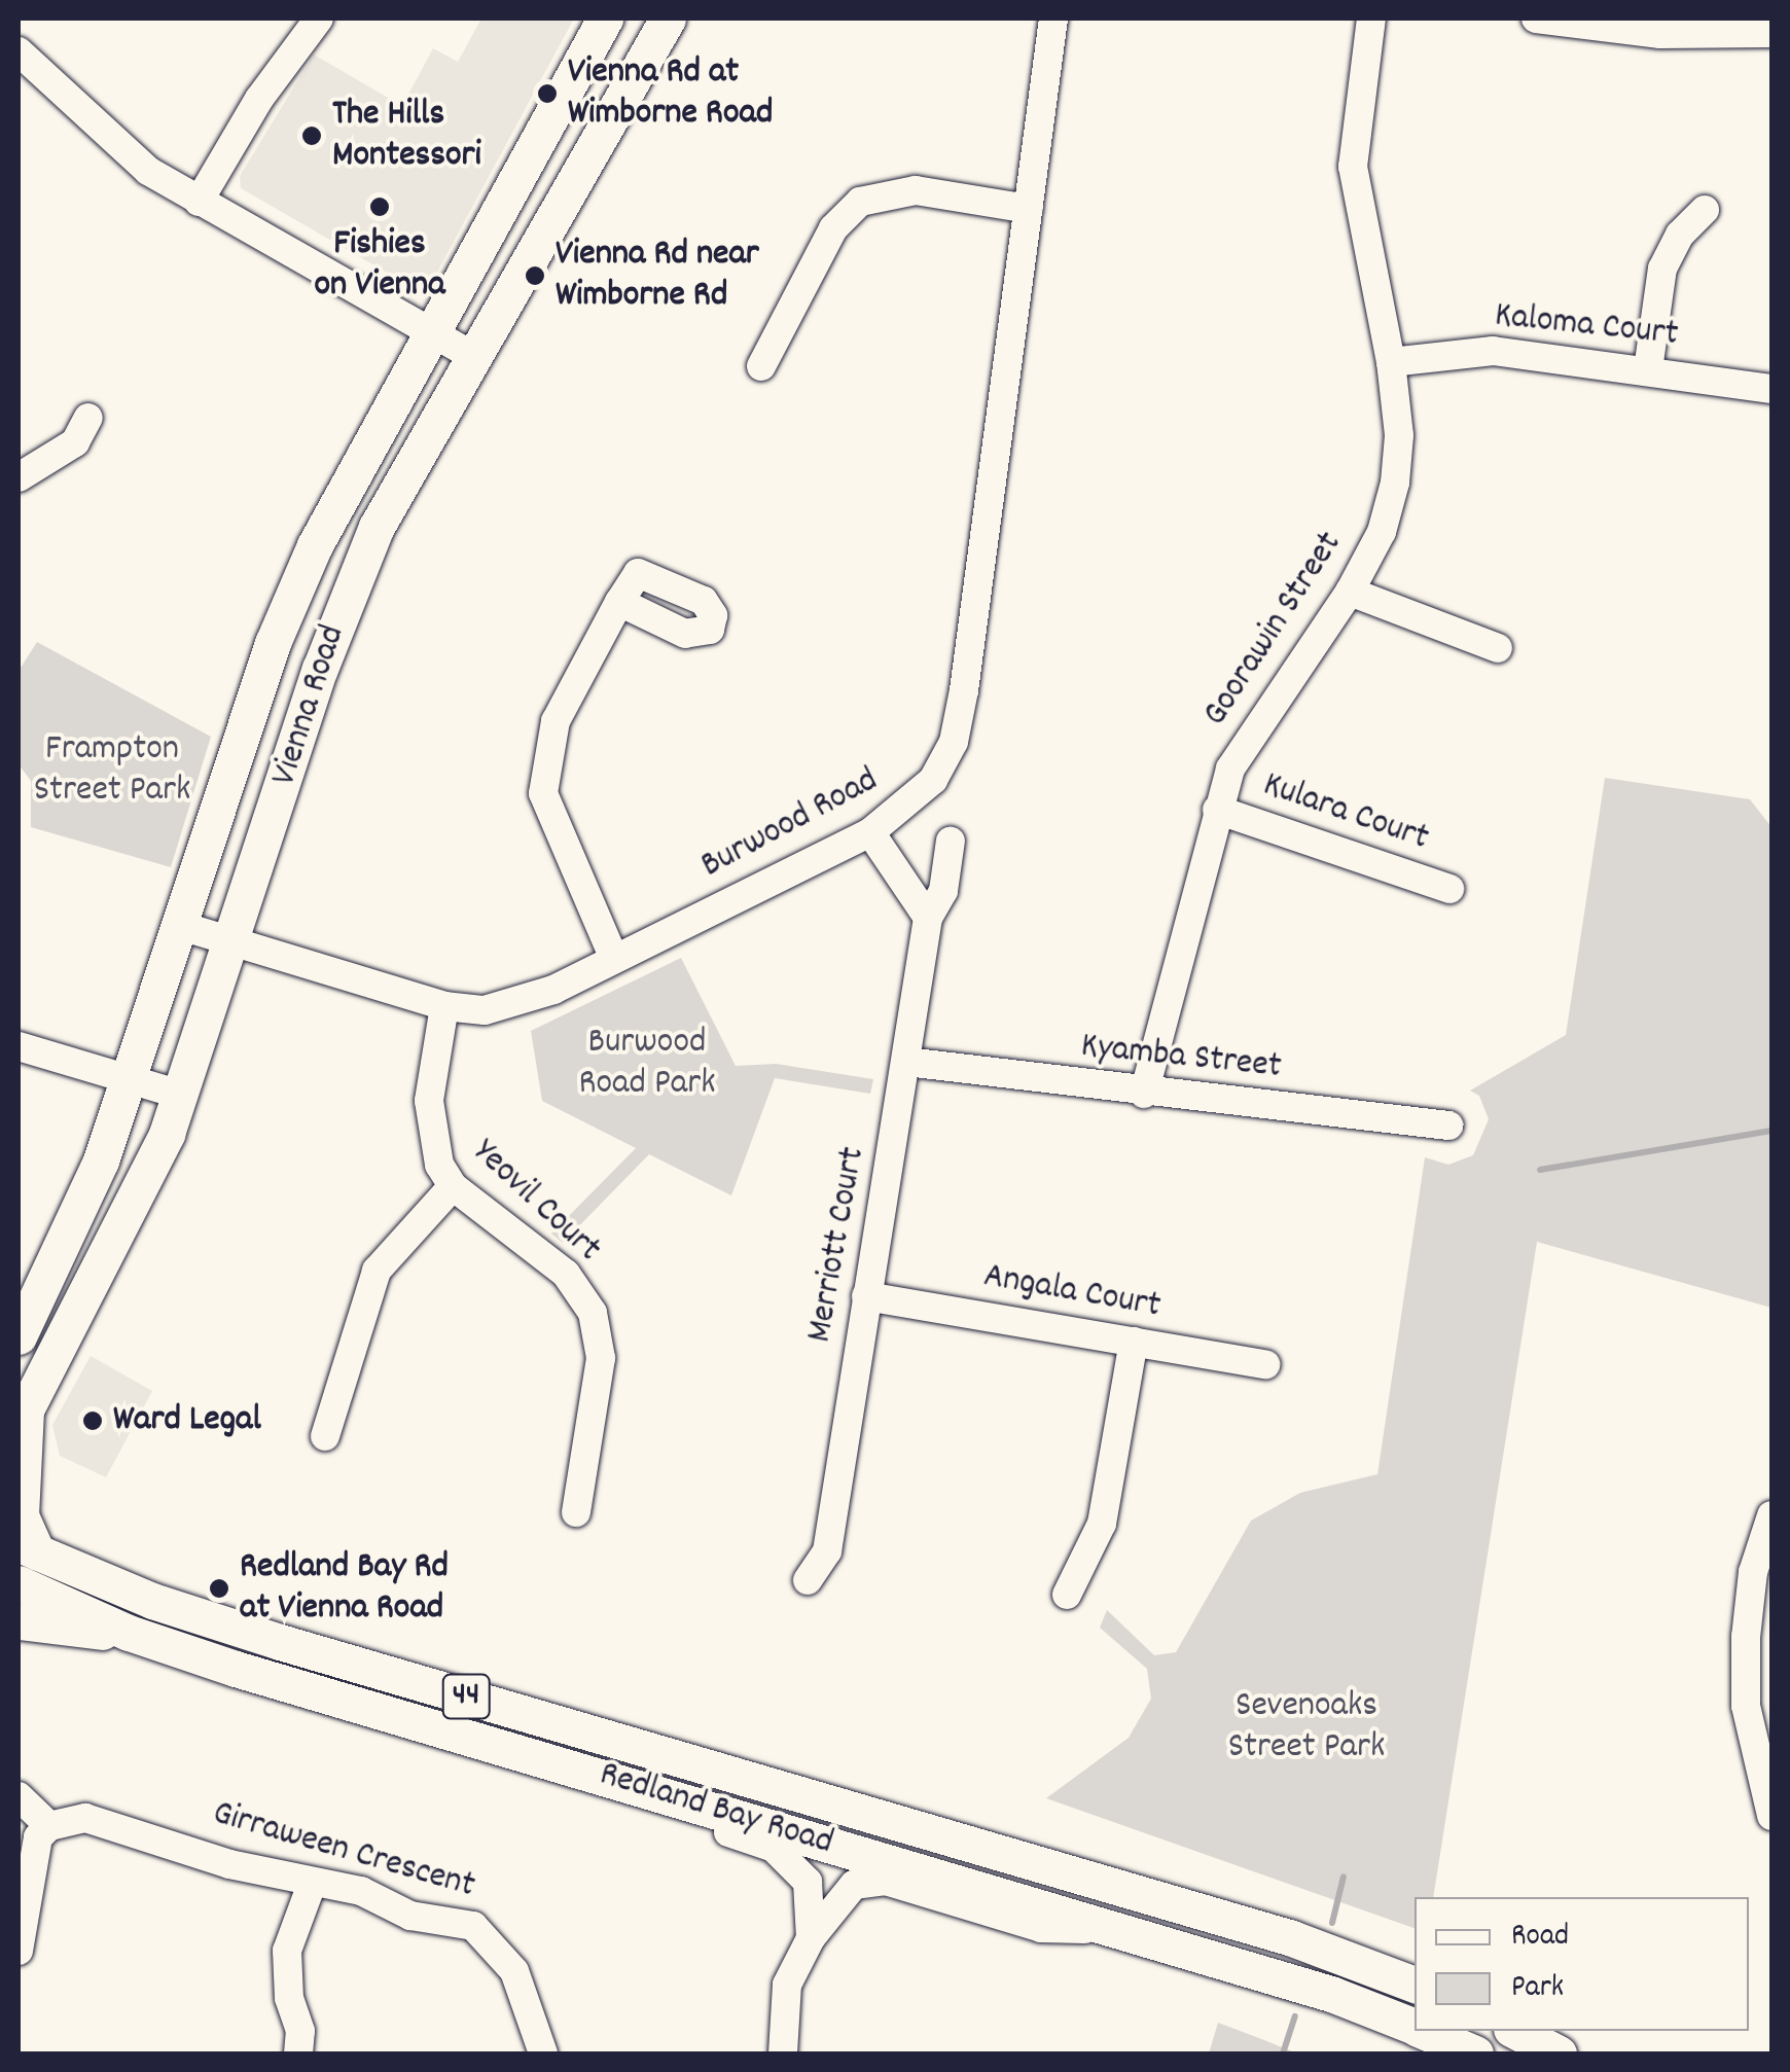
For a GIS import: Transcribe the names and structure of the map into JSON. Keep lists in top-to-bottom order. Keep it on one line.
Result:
{"streets":{"main road":["Vienna Road","44","Redland Bay Road"],"street":["Kaloma Court","Goorawin Street","Kulara Court","Burwood Road","Kyamba Street","Yeovil Court","Merriott Court","Angala Court","Girraween Crescent"]},"crossings":[["Kaloma Court","Goorawin Street"],["Goorawin Street","Kulara Court"],["Goorawin Street","Kyamba Street"],["Vienna Road","Burwood Road"],["Burwood Road","Yeovil Court"],["Kyamba Street","Merriott Court"],["Merriott Court","Angala Court"]],"parks":["Frampton Street Park","Burwood Road Park","Sevenoaks Street Park"],"places":["Vienna Rd at Wimborne Road","The Hills Montessori","Fishies on Vienna","Vienna Rd near Wimborne Rd","Ward Legal","Redland Bay Rd at Vienna Road"],"legend":["Road","Park"]}
